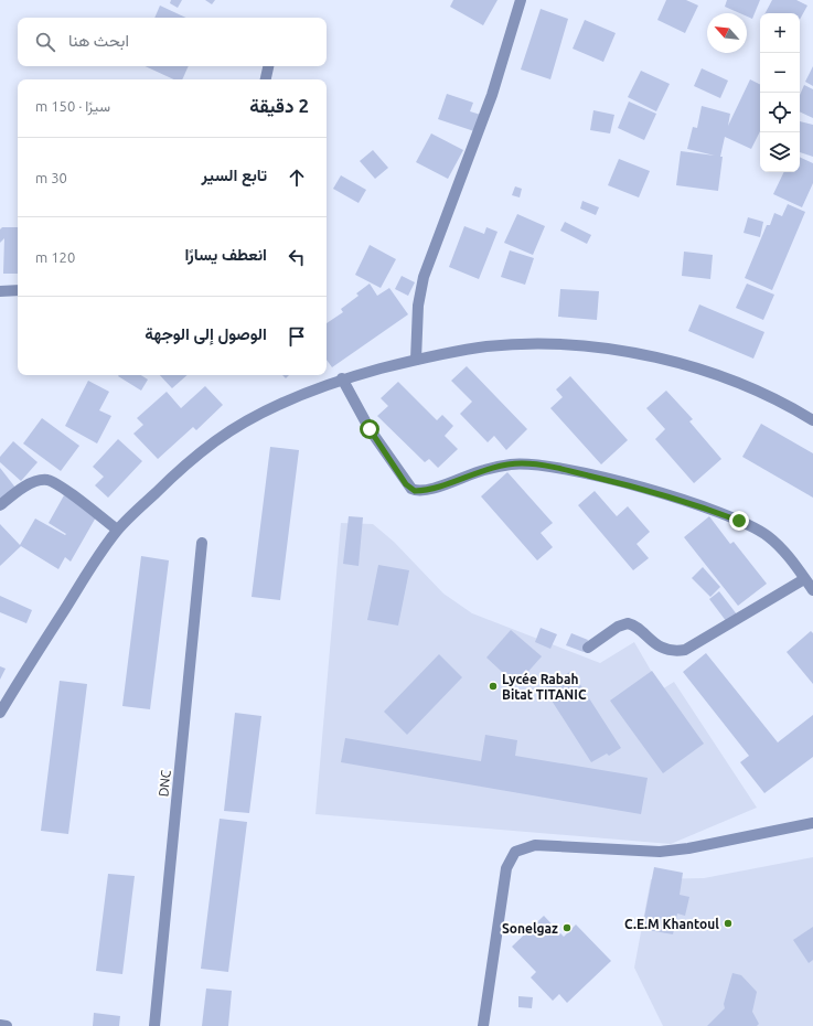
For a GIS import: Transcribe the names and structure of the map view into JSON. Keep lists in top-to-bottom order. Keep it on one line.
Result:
{"streets":{"street":["DNC"]},"places":["Lycée Rabah Bitat TITANIC","C.E.M Khantoul","Sonelgaz"],"north":"top left","page":{"map_buttons":["+","−"],"search":"ابحث هنا","heading":["2 دقيقة","سيرًا · 150 m"],"list":[["تابع السير","30 m"],["انعطف يسارًا","120 m"],"الوصول إلى الوجهة"]}}
